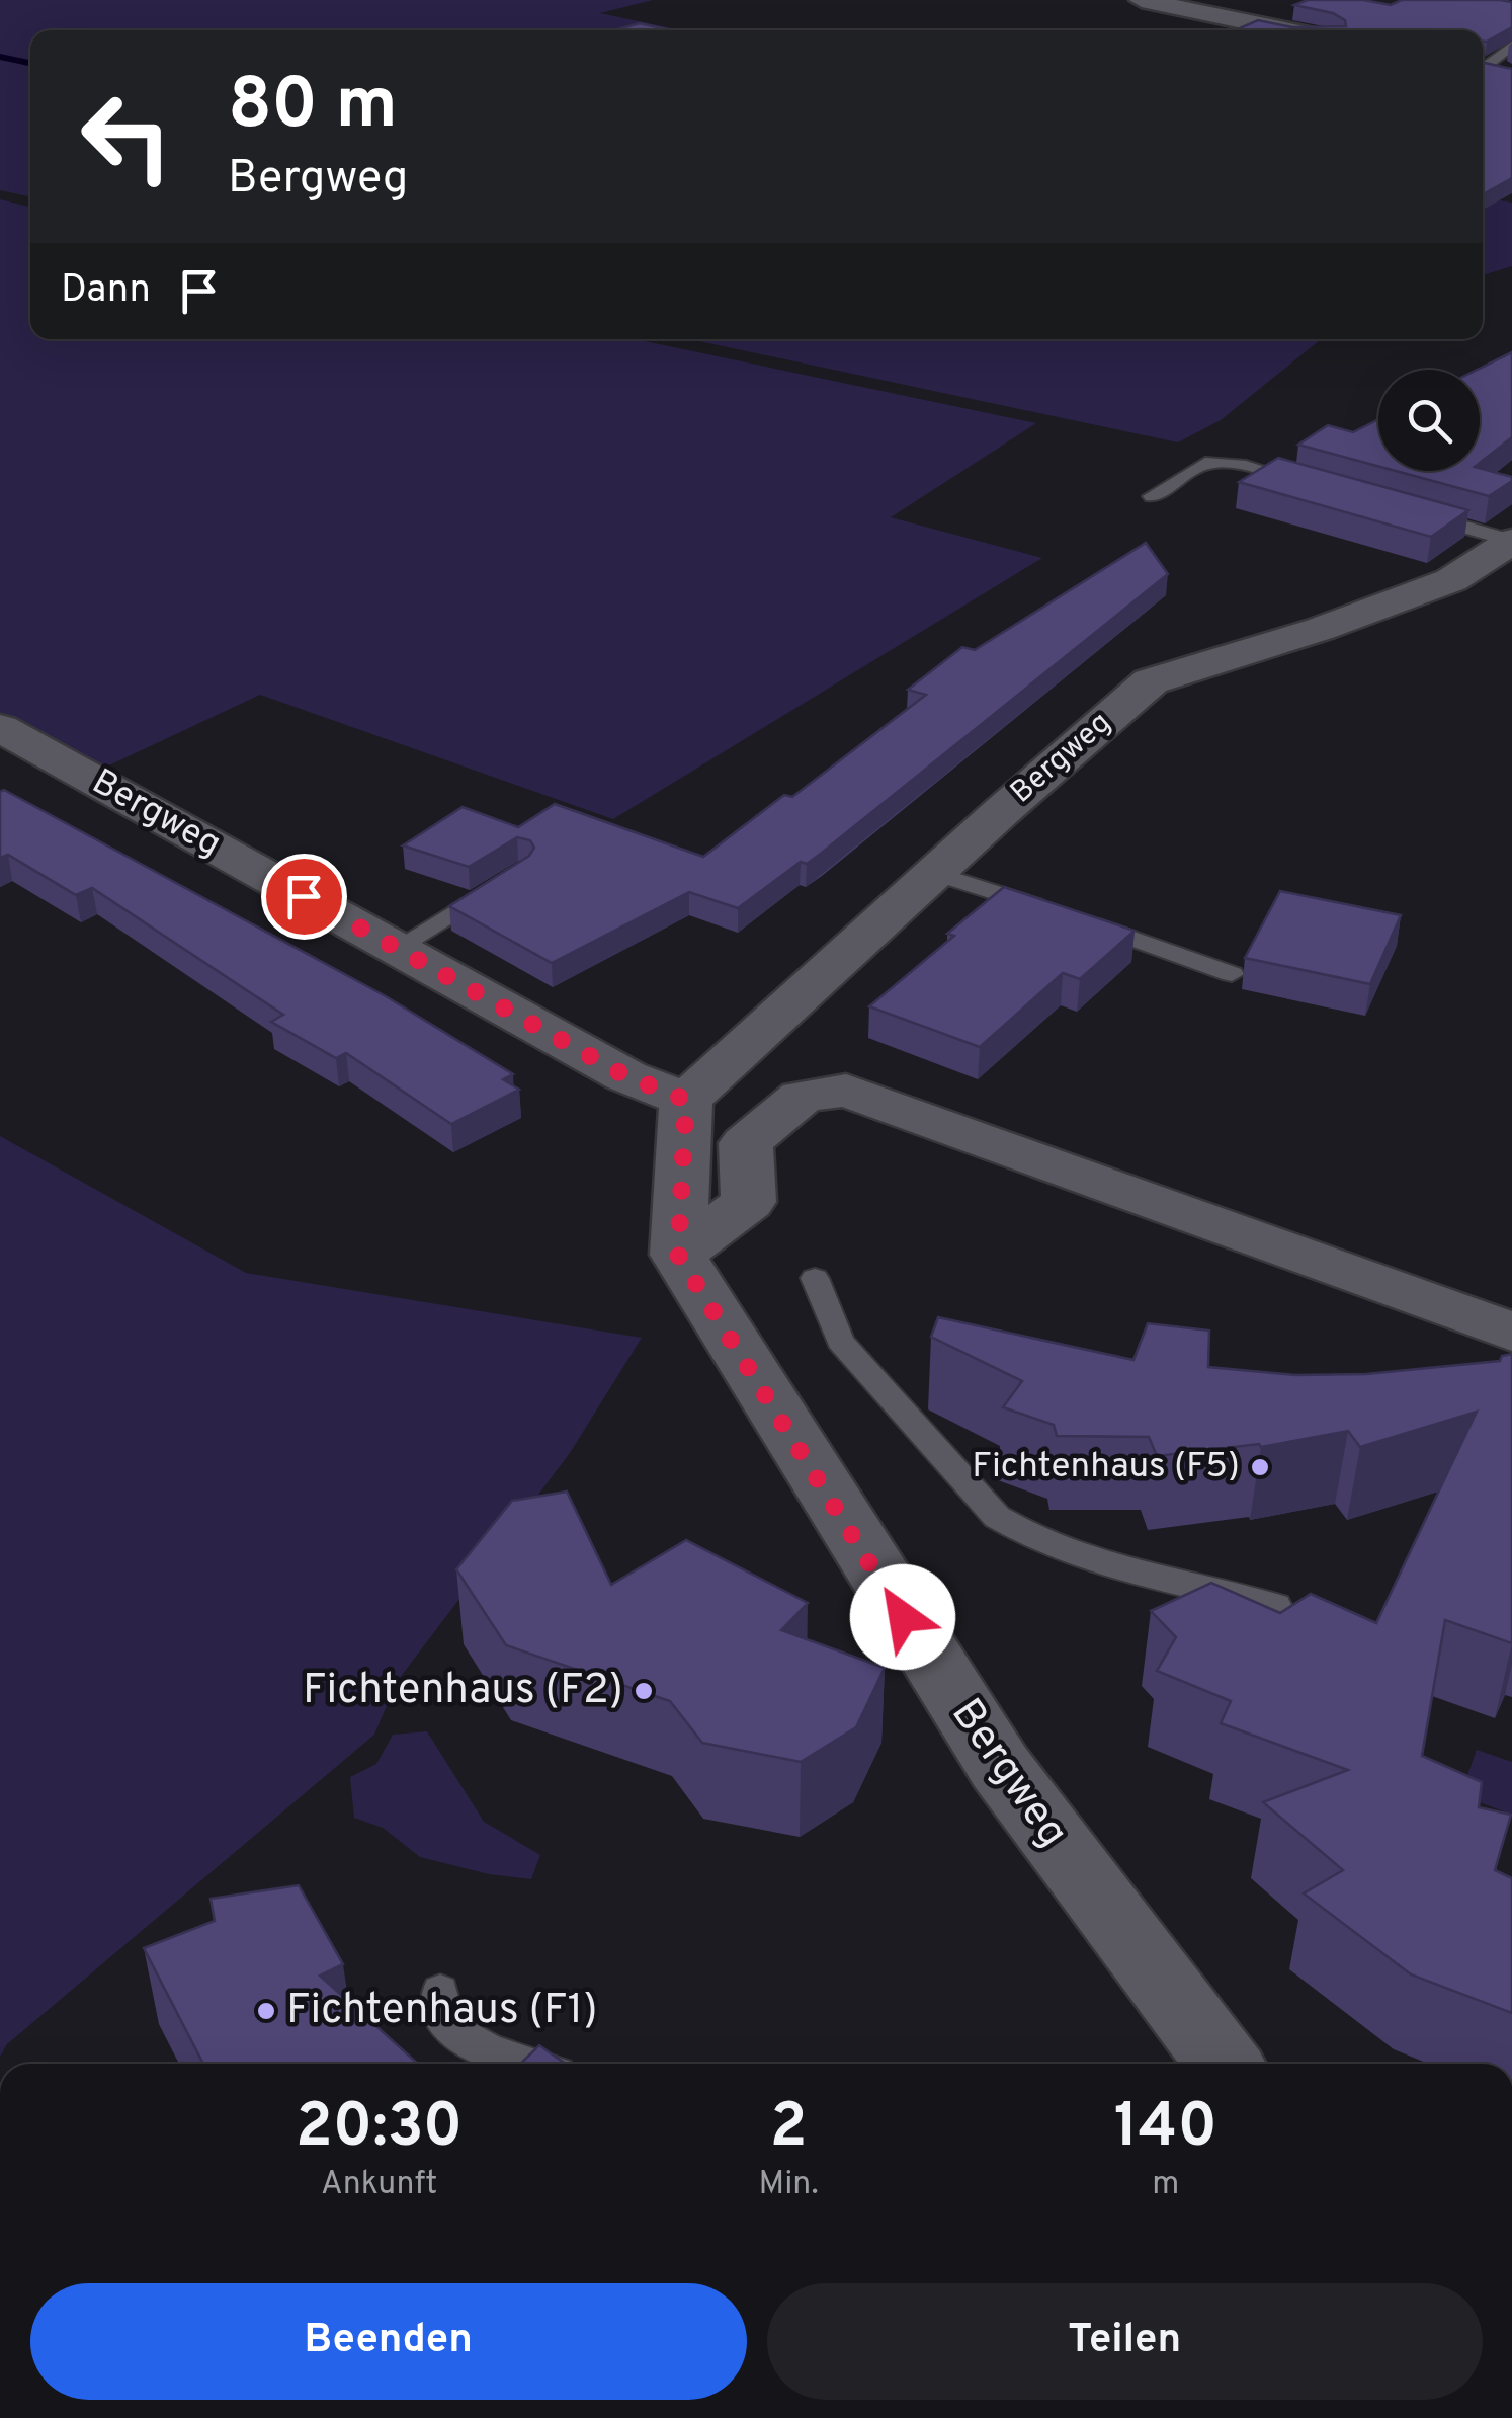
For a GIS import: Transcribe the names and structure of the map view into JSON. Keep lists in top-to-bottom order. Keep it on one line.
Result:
{"streets":{"street":["Bergweg"]},"places":["Fichtenhaus (F5)","Fichtenhaus (F2)","Fichtenhaus (F1)"],"page":{"turn":["80 m","Bergweg"],"then":"Dann","eta":["20:30","Ankunft","2","Min.","140","m"],"buttons":["Beenden","Teilen"]}}
